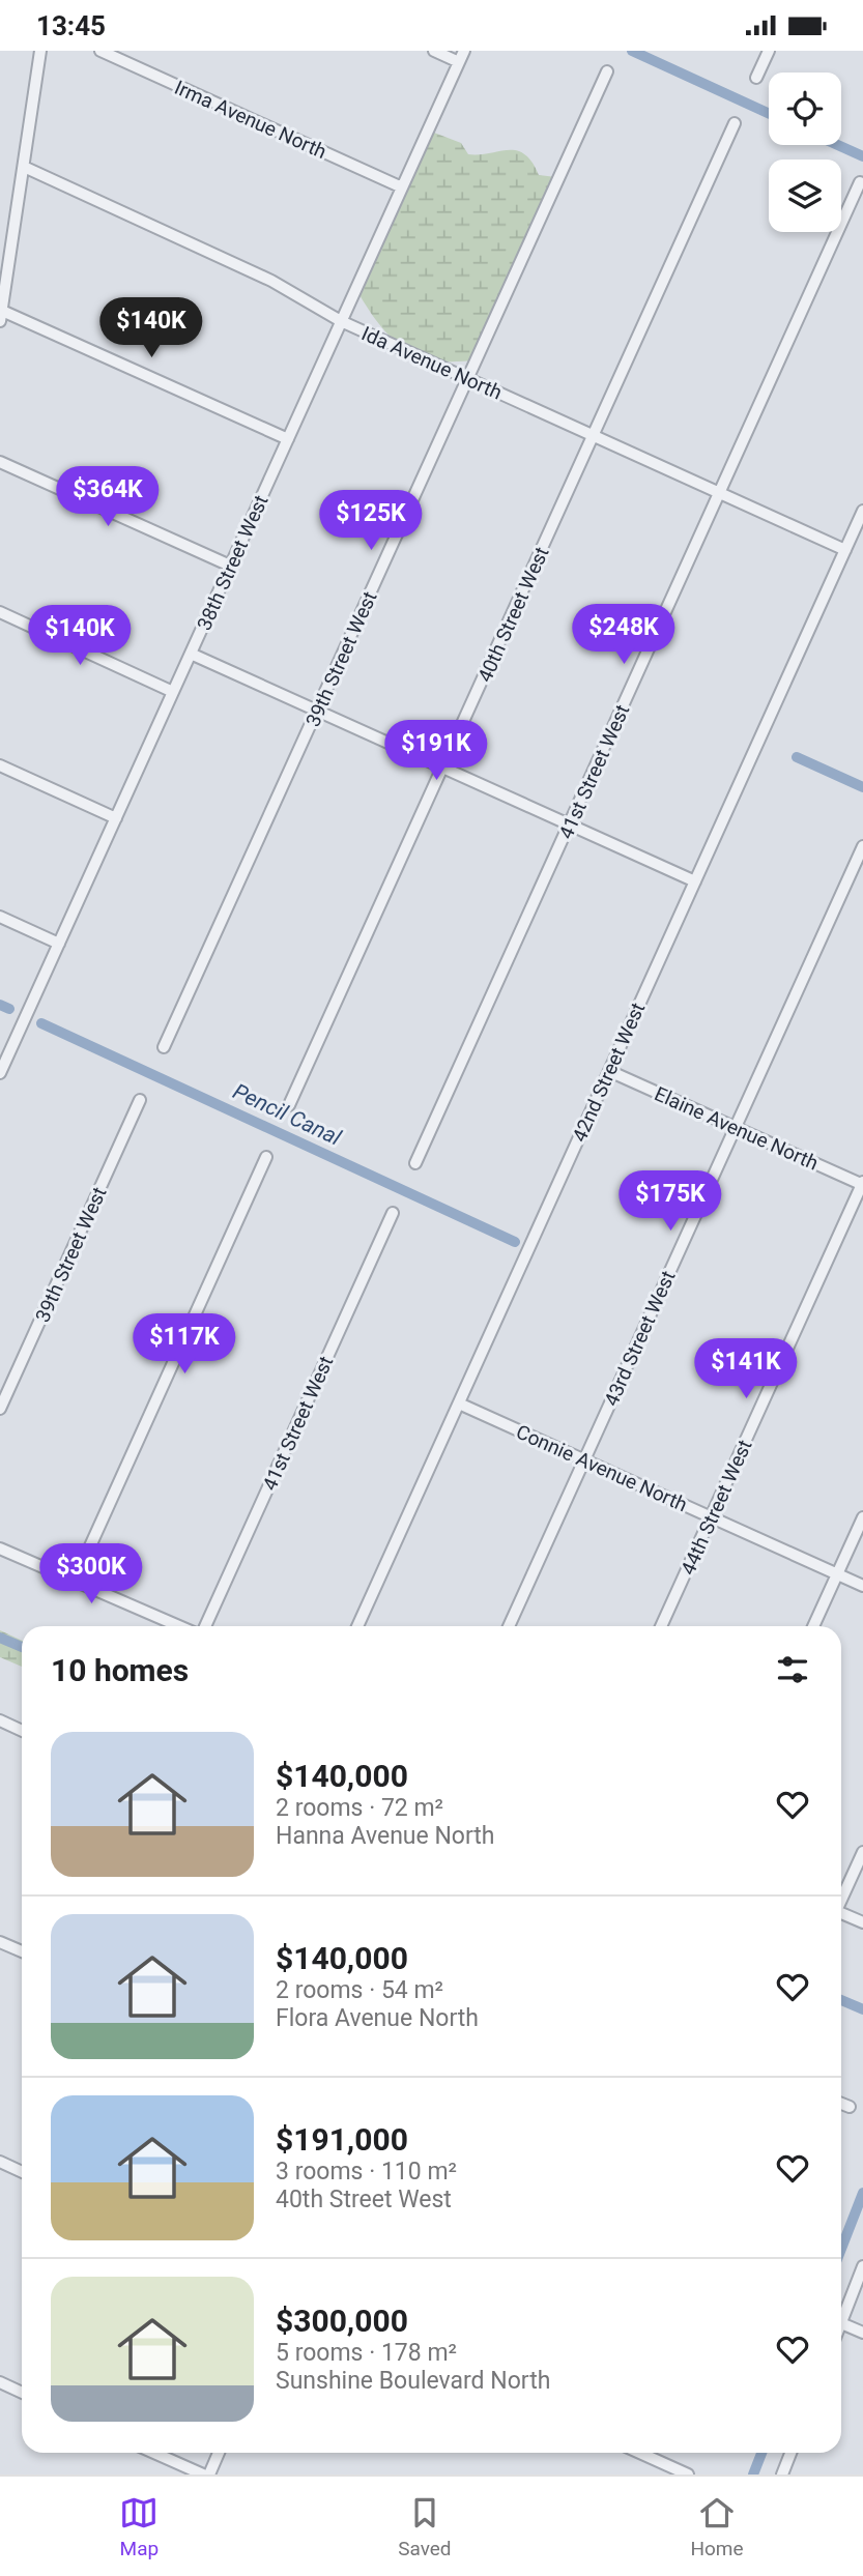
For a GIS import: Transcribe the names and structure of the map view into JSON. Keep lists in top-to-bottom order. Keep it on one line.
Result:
{"streets":{"street":["Irma Avenue North","Ida Avenue North","38th Street West","40th Street West","39th Street West","41st Street West","42nd Street West","Elaine Avenue North","43rd Street West","Connie Avenue North","44th Street West"]},"crossings":[["Irma Avenue North","38th Street West"],["Ida Avenue North","38th Street West"],["Ida Avenue North","40th Street West"],["Ida Avenue North","39th Street West"],["Ida Avenue North","41st Street West"],["Ida Avenue North","42nd Street West"],["42nd Street West","Elaine Avenue North"],["42nd Street West","Connie Avenue North"],["Elaine Avenue North","43rd Street West"],["Elaine Avenue North","44th Street West"],["43rd Street West","Connie Avenue North"],["Connie Avenue North","44th Street West"]],"water":["Pencil Canal"],"page":{"status":"13:45","price":["$140K","$364K","$125K","$248K","$140K","$191K","$175K","$117K","$141K","$300K"],"heading":"10 homes","list":[{"name":"$140,000","note":"2 rooms · 72 m² · Hanna Avenue North"},{"name":"$140,000","note":"2 rooms · 54 m² · Flora Avenue North"},{"name":"$191,000","note":"3 rooms · 110 m² · 40th Street West"},{"name":"$300,000","note":"5 rooms · 178 m² · Sunshine Boulevard North"}],"tabs":["Map","Saved","Home"]}}
